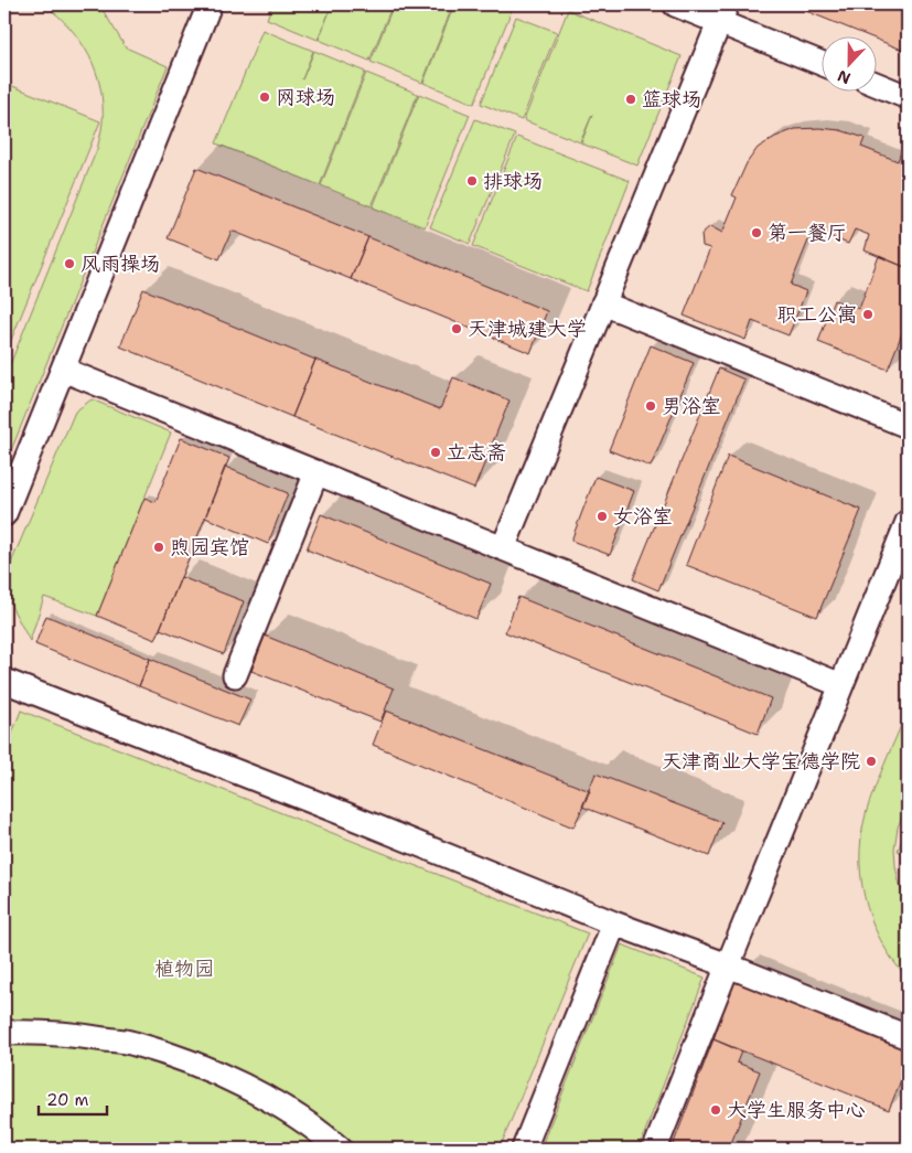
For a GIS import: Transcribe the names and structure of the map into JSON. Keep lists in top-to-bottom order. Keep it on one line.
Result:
{"parks":["植物园"],"places":["网球场","篮球场","排球场","第一餐厅","风雨操场","职工公寓","天津城建大学","男浴室","立志斋","女浴室","煦园宾馆","天津商业大学宝德学院","大学生服务中心"],"scale_bar":"20 m","north":"bottom"}
